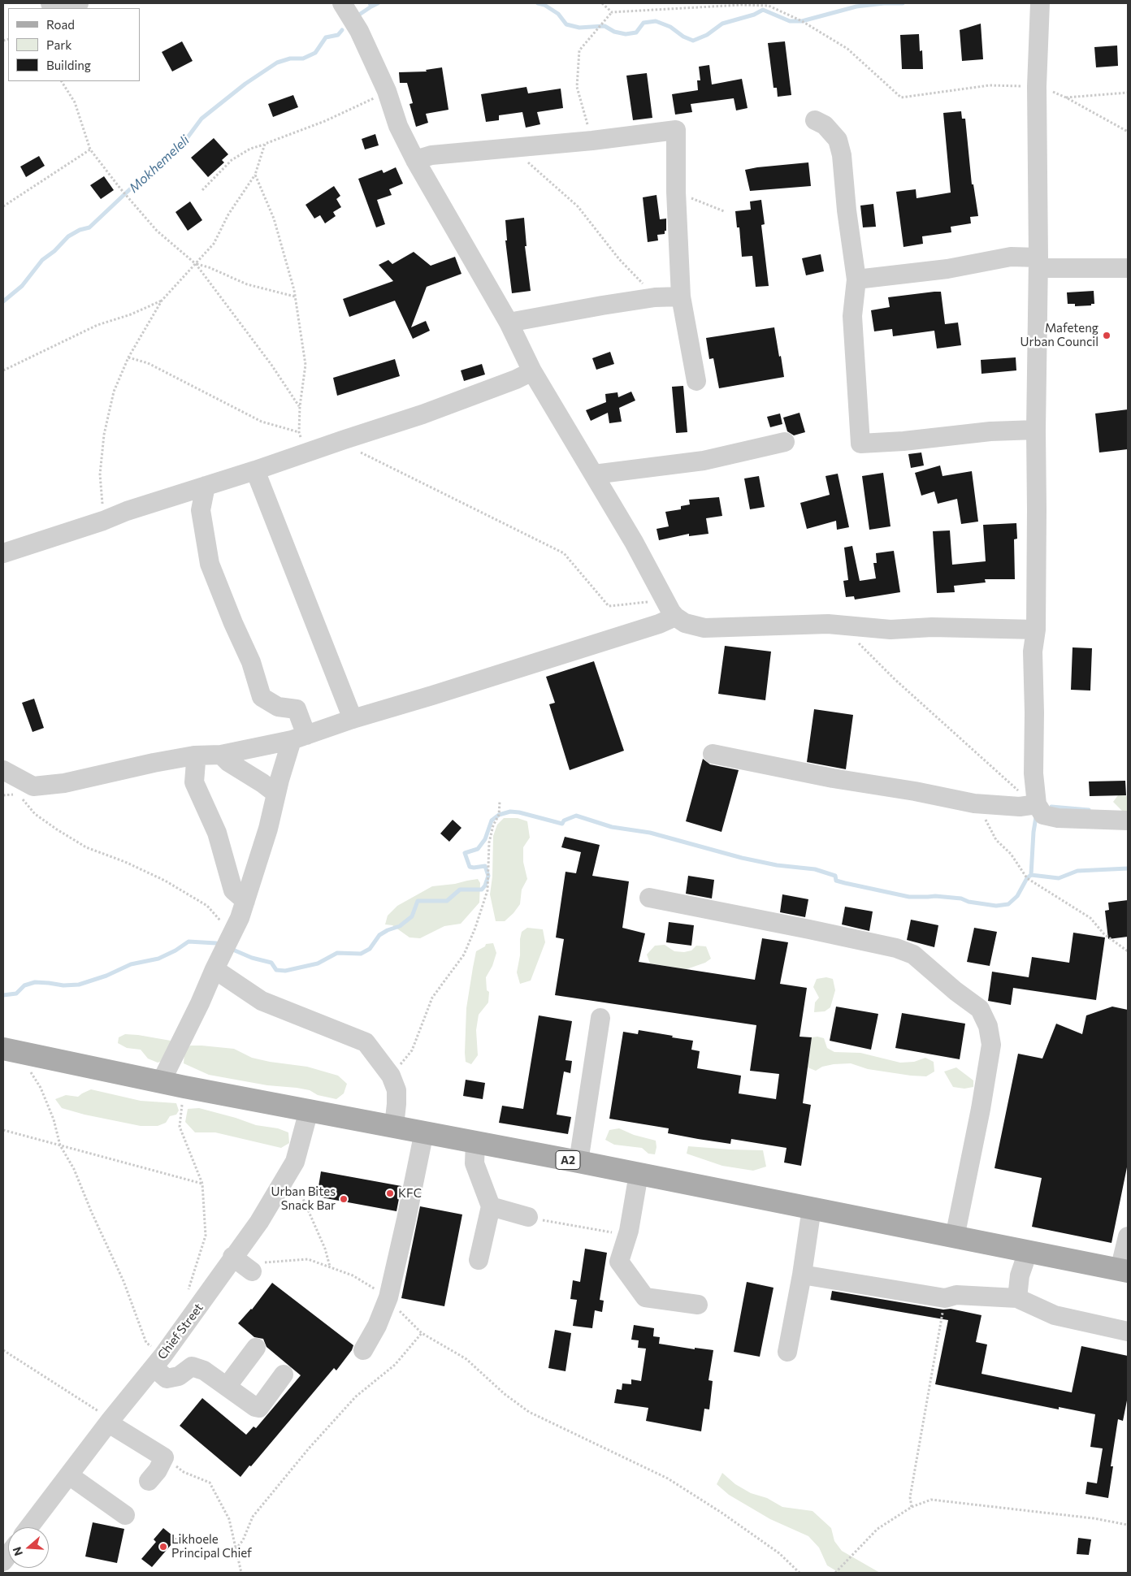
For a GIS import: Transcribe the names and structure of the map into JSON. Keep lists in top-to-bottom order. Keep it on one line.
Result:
{"streets":{"main road":["A2"],"street":["Chief Street"]},"crossings":[["A2","Chief Street"]],"water":["Mokhemeleli"],"places":["Mafeteng Urban Council","KFC","Urban Bites Snack Bar","Likhoele Principal Chief"],"legend":["Road","Park","Building"],"north":"left"}
